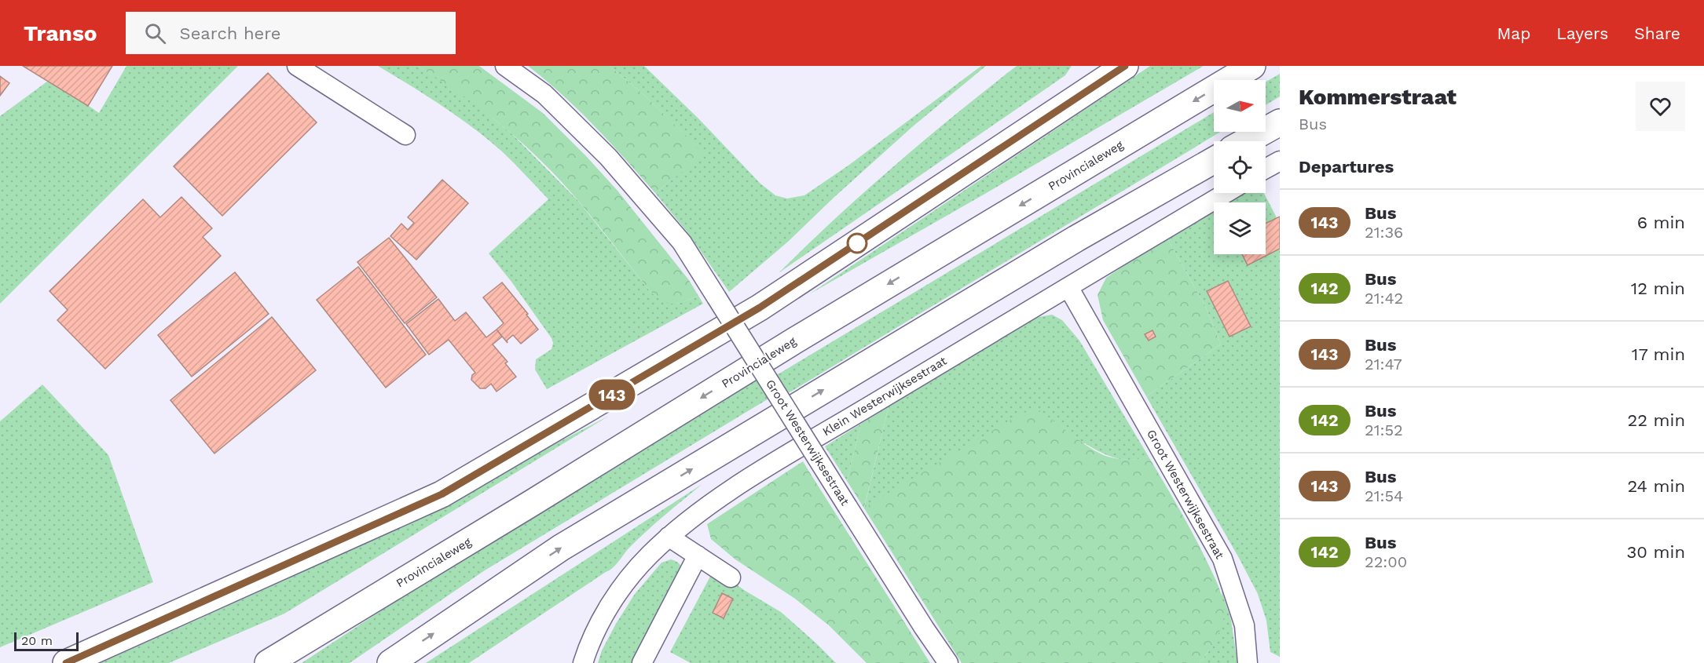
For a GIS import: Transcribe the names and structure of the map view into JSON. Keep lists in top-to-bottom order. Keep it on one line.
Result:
{"streets":{"main road":["Provincialeweg"],"street":["Klein Westerwijksestraat","Groot Westerwijksestraat"]},"crossings":[["Klein Westerwijksestraat","Groot Westerwijksestraat"]],"lines":["bus line 143"],"scale_bar":"20 m","north":"right","page":{"header":"Transo","search":"Search here","nav":["Map","Layers","Share"],"on_map":"143","heading":[["Kommerstraat","Bus"],"Departures"],"list":[{"mark":"143","name":"Bus","note":"21:36","value":"6 min"},{"mark":"142","name":"Bus","note":"21:42","value":"12 min"},{"mark":"143","name":"Bus","note":"21:47","value":"17 min"},{"mark":"142","name":"Bus","note":"21:52","value":"22 min"},{"mark":"143","name":"Bus","note":"21:54","value":"24 min"},{"mark":"142","name":"Bus","note":"22:00","value":"30 min"}],"scale":"20 m"}}
